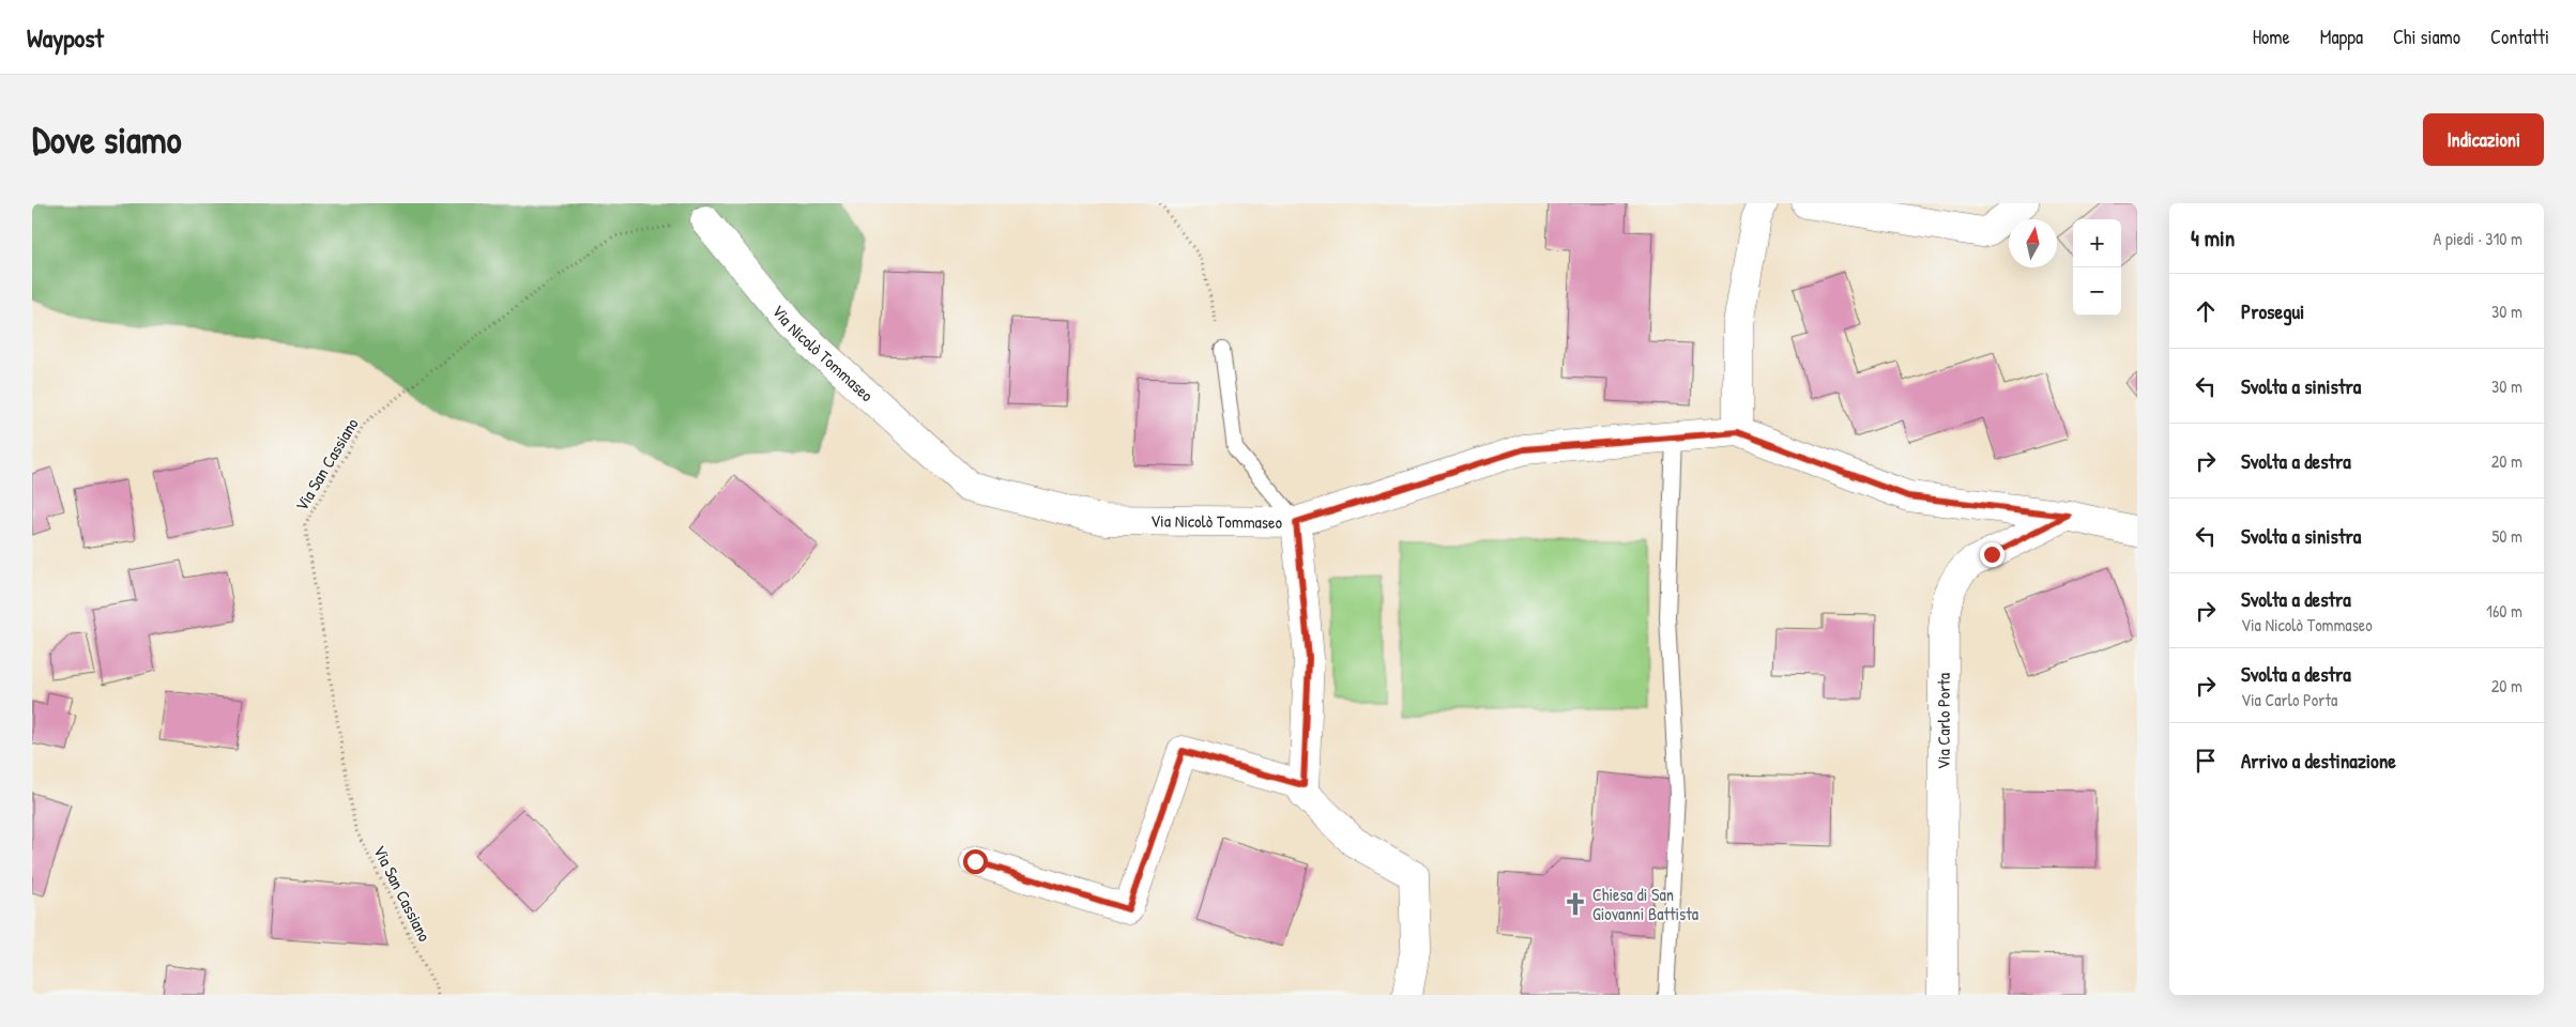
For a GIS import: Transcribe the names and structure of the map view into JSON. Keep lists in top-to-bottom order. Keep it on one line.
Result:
{"streets":{"street":["Via Nicolò Tommaseo","Via Carlo Porta"],"path":["Via San Cassiano"]},"crossings":[["Via Nicolò Tommaseo","Via San Cassiano"],["Via Nicolò Tommaseo","Via Carlo Porta"]],"places":{"church":["Chiesa di San Giovanni Battista"]},"north":"top","page":{"header":"Waypost","nav":["Home","Mappa","Chi siamo","Contatti"],"buttons":"Indicazioni","title":"Dove siamo","heading":["4 min","A piedi · 310 m"],"map_buttons":["+","−"],"list":[["Prosegui","30 m"],["Svolta a sinistra","30 m"],["Svolta a destra","20 m"],["Svolta a sinistra","50 m"],["Svolta a destra","Via Nicolò Tommaseo","160 m"],["Svolta a destra","Via Carlo Porta","20 m"],"Arrivo a destinazione"]}}
